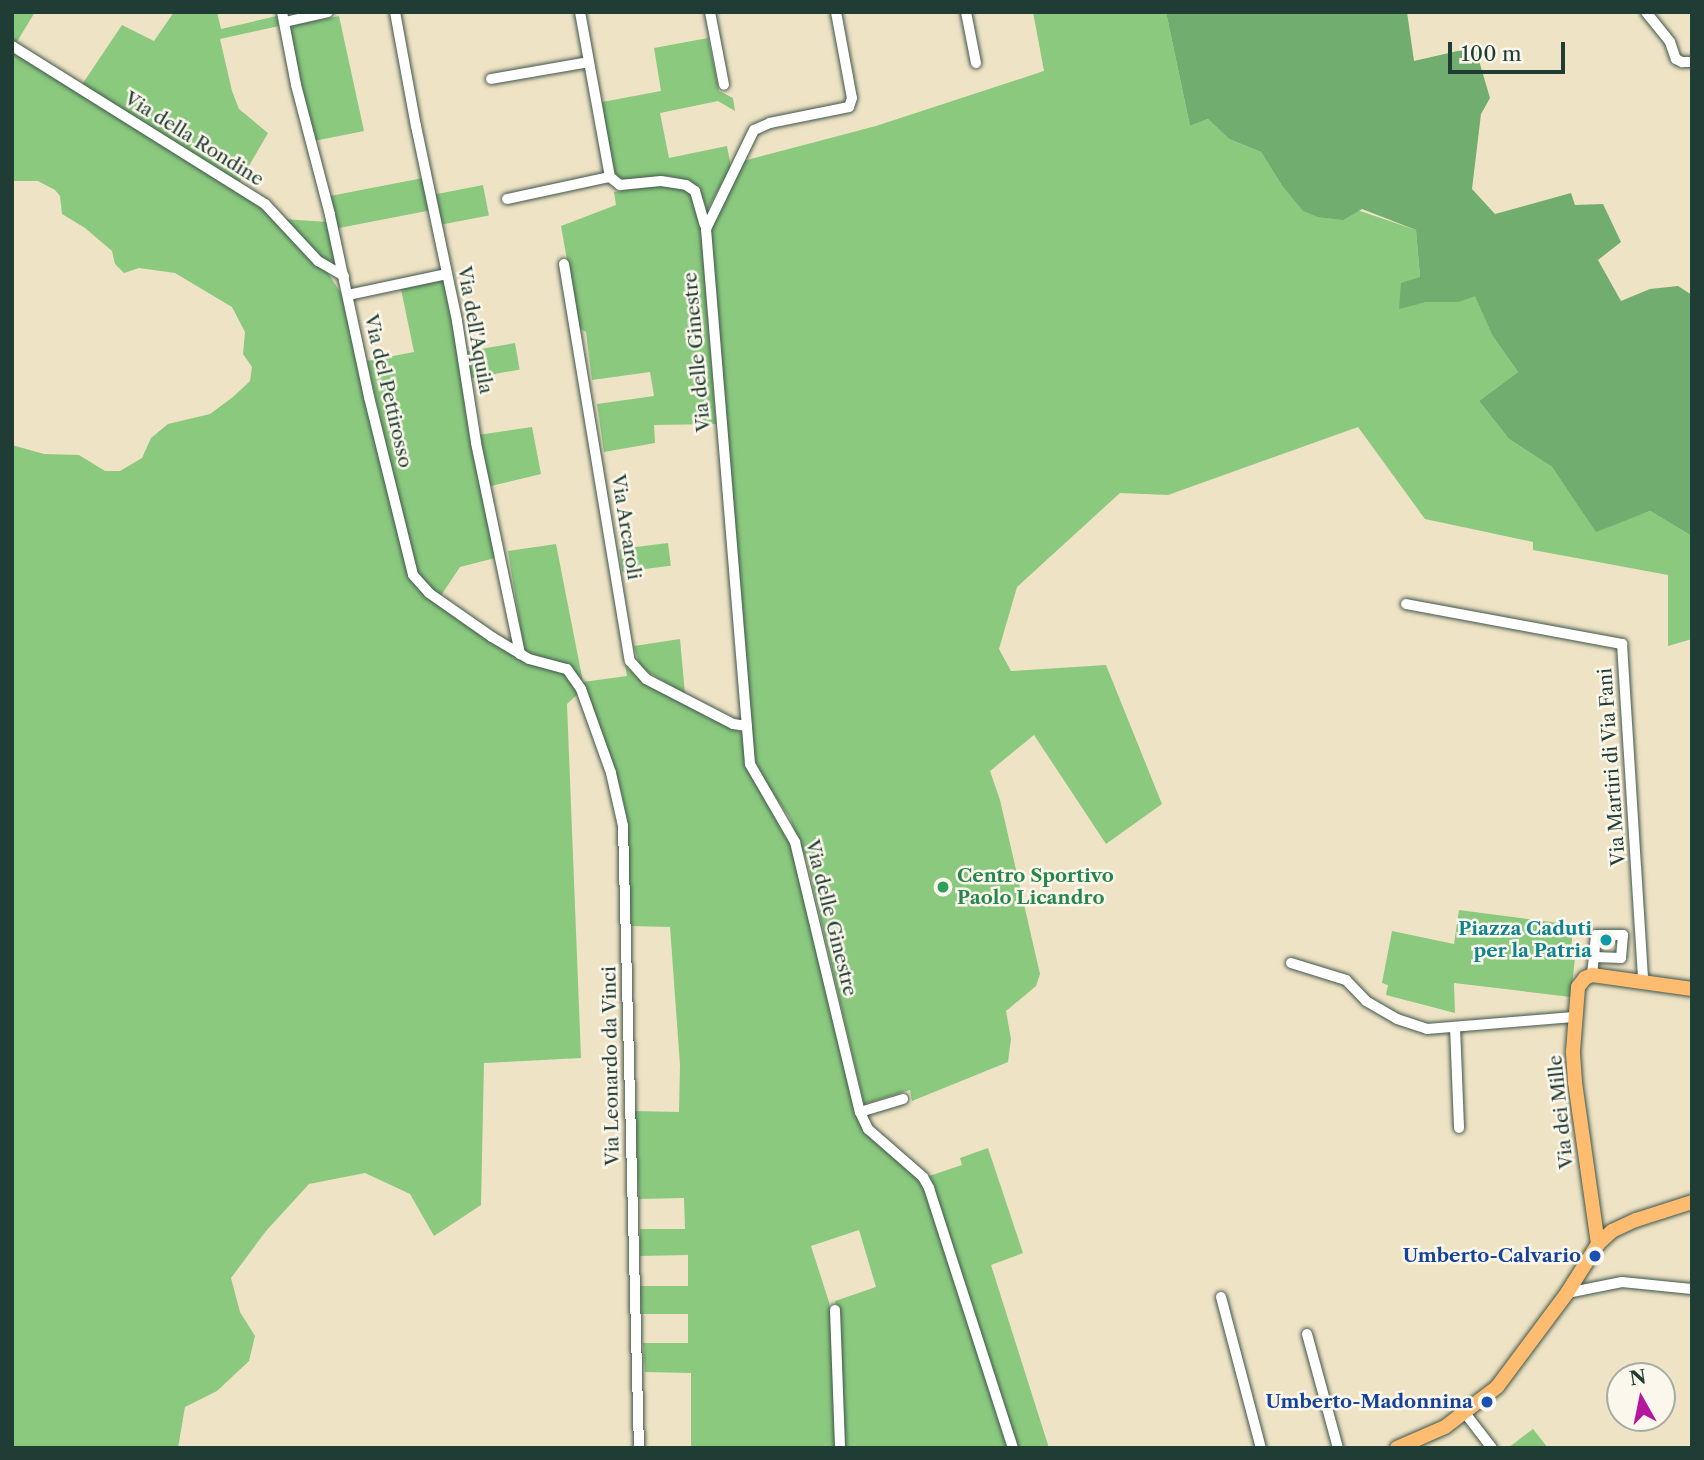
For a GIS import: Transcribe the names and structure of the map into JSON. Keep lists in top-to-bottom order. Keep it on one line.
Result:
{"streets":{"main road":["Via dei Mille"],"street":["Via della Rondine","Via dell'Aquila","Via delle Ginestre","Via del Pettirosso","Via Arcaroli","Via Martiri di Via Fani","Via Leonardo da Vinci"]},"crossings":[["Via della Rondine","Via del Pettirosso"],["Via dell'Aquila","Via del Pettirosso"],["Via delle Ginestre","Via Arcaroli"],["Via del Pettirosso","Via Leonardo da Vinci"]],"places":["Centro Sportivo Paolo Licandro","Piazza Caduti per la Patria","Umberto-Calvario","Umberto-Madonnina"],"scale_bar":"100 m","north":"top"}
